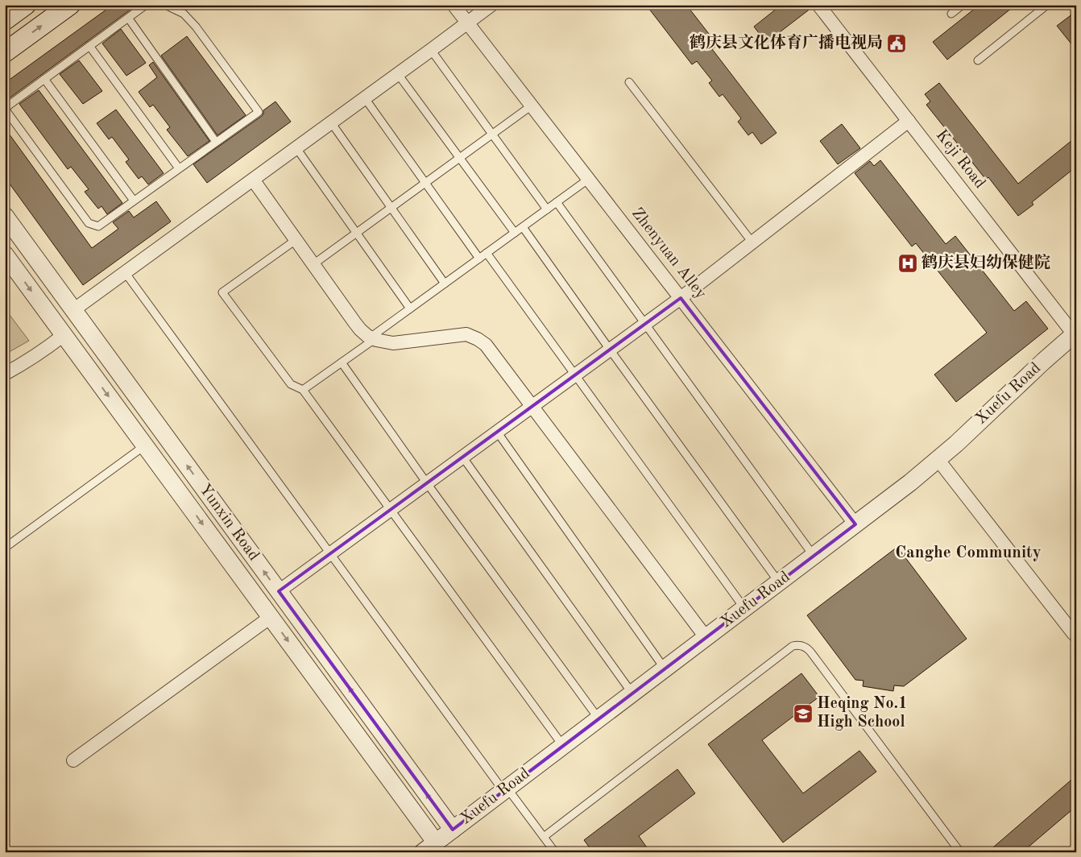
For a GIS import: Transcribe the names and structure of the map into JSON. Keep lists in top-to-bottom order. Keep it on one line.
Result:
{"streets":{"street":["Keji Road","Zhenyuan Alley","Xuefu Road","Yunxin Road"]},"crossings":[["Keji Road","Xuefu Road"],["Zhenyuan Alley","Xuefu Road"],["Xuefu Road","Yunxin Road"]],"districts":["Canghe Community"],"places":{"public building":["鹤庆县文化体育广播电视局"],"hospital":["鹤庆县妇幼保健院"],"school or university":["Heqing No.1 High School"]}}
